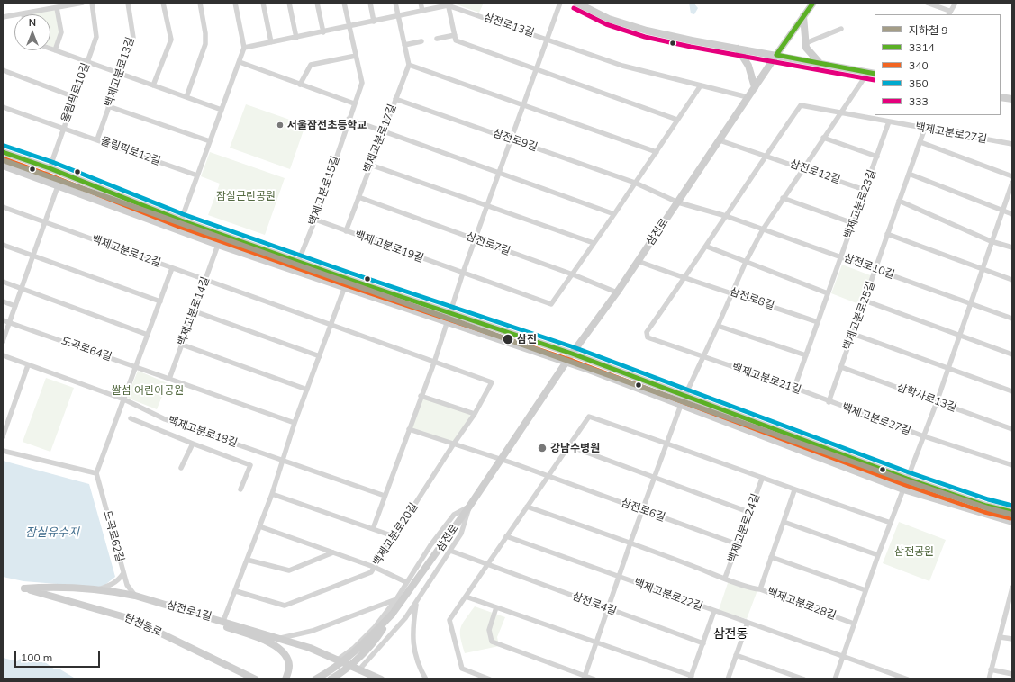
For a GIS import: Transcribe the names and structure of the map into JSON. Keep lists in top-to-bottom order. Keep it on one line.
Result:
{"streets":{"main road":["삼전로","삼전로1길","탄천동로"],"street":["삼전로13길","백제고분로13길","올림픽로10길","백제고분로27길","백제고분로17길","삼전로9길","올림픽로12길","삼전로12길","백제고분로15길","백제고분로23길","삼전로7길","백제고분로19길","백제고분로12길","삼전로10길","삼전로8길","백제고분로14길","백제고분로25길","도곡로64길","백제고분로21길","삼학사로13길","백제고분로18길","삼전로6길","백제고분로24길","백제고분로20길","도곡로62길","백제고분로22길","삼전로4길","백제고분로28길"]},"crossings":[["삼전로13길","삼전로"],["백제고분로13길","올림픽로12길"],["올림픽로10길","올림픽로12길"],["백제고분로27길","백제고분로23길"],["백제고분로27길","삼전로10길"],["백제고분로27길","백제고분로25길"],["백제고분로27길","백제고분로21길"],["백제고분로27길","삼학사로13길"],["백제고분로17길","삼전로9길"],["백제고분로17길","삼전로7길"],["백제고분로17길","백제고분로19길"],["삼전로9길","삼전로"],["삼전로9길","삼전로10길"],["삼전로12길","백제고분로23길"],["삼전로12길","삼전로"],["백제고분로15길","백제고분로19길"],["백제고분로23길","삼전로10길"],["백제고분로23길","삼전로8길"],["백제고분로23길","백제고분로21길"],["삼전로","삼전로7길"],["삼전로","삼전로10길"],["삼전로","삼전로8길"],["삼전로","삼전로6길"],["삼전로7길","백제고분로19길"],["백제고분로12길","백제고분로14길"],["삼전로10길","백제고분로25길"],["삼전로8길","백제고분로21길"],["백제고분로14길","도곡로64길"],["백제고분로25길","백제고분로21길"],["백제고분로25길","삼학사로13길"],["백제고분로18길","백제고분로20길"],["삼전로6길","백제고분로24길"],["도곡로62길","삼전로1길"],["백제고분로22길","삼전로4길"],["삼전로1길","탄천동로"]],"districts":["삼전동"],"water":["잠실유수지"],"parks":["잠실근린공원","쌀섬 어린이공원","삼전공원"],"places":["서울잠전초등학교","삼전","강남수병원"],"lines":["transit line 3314","transit line 333","transit line 350","transit line 340","metro line 9"],"legend":["지하철 9","3314","340","350","333"],"scale_bar":"100 m","north":"top"}
